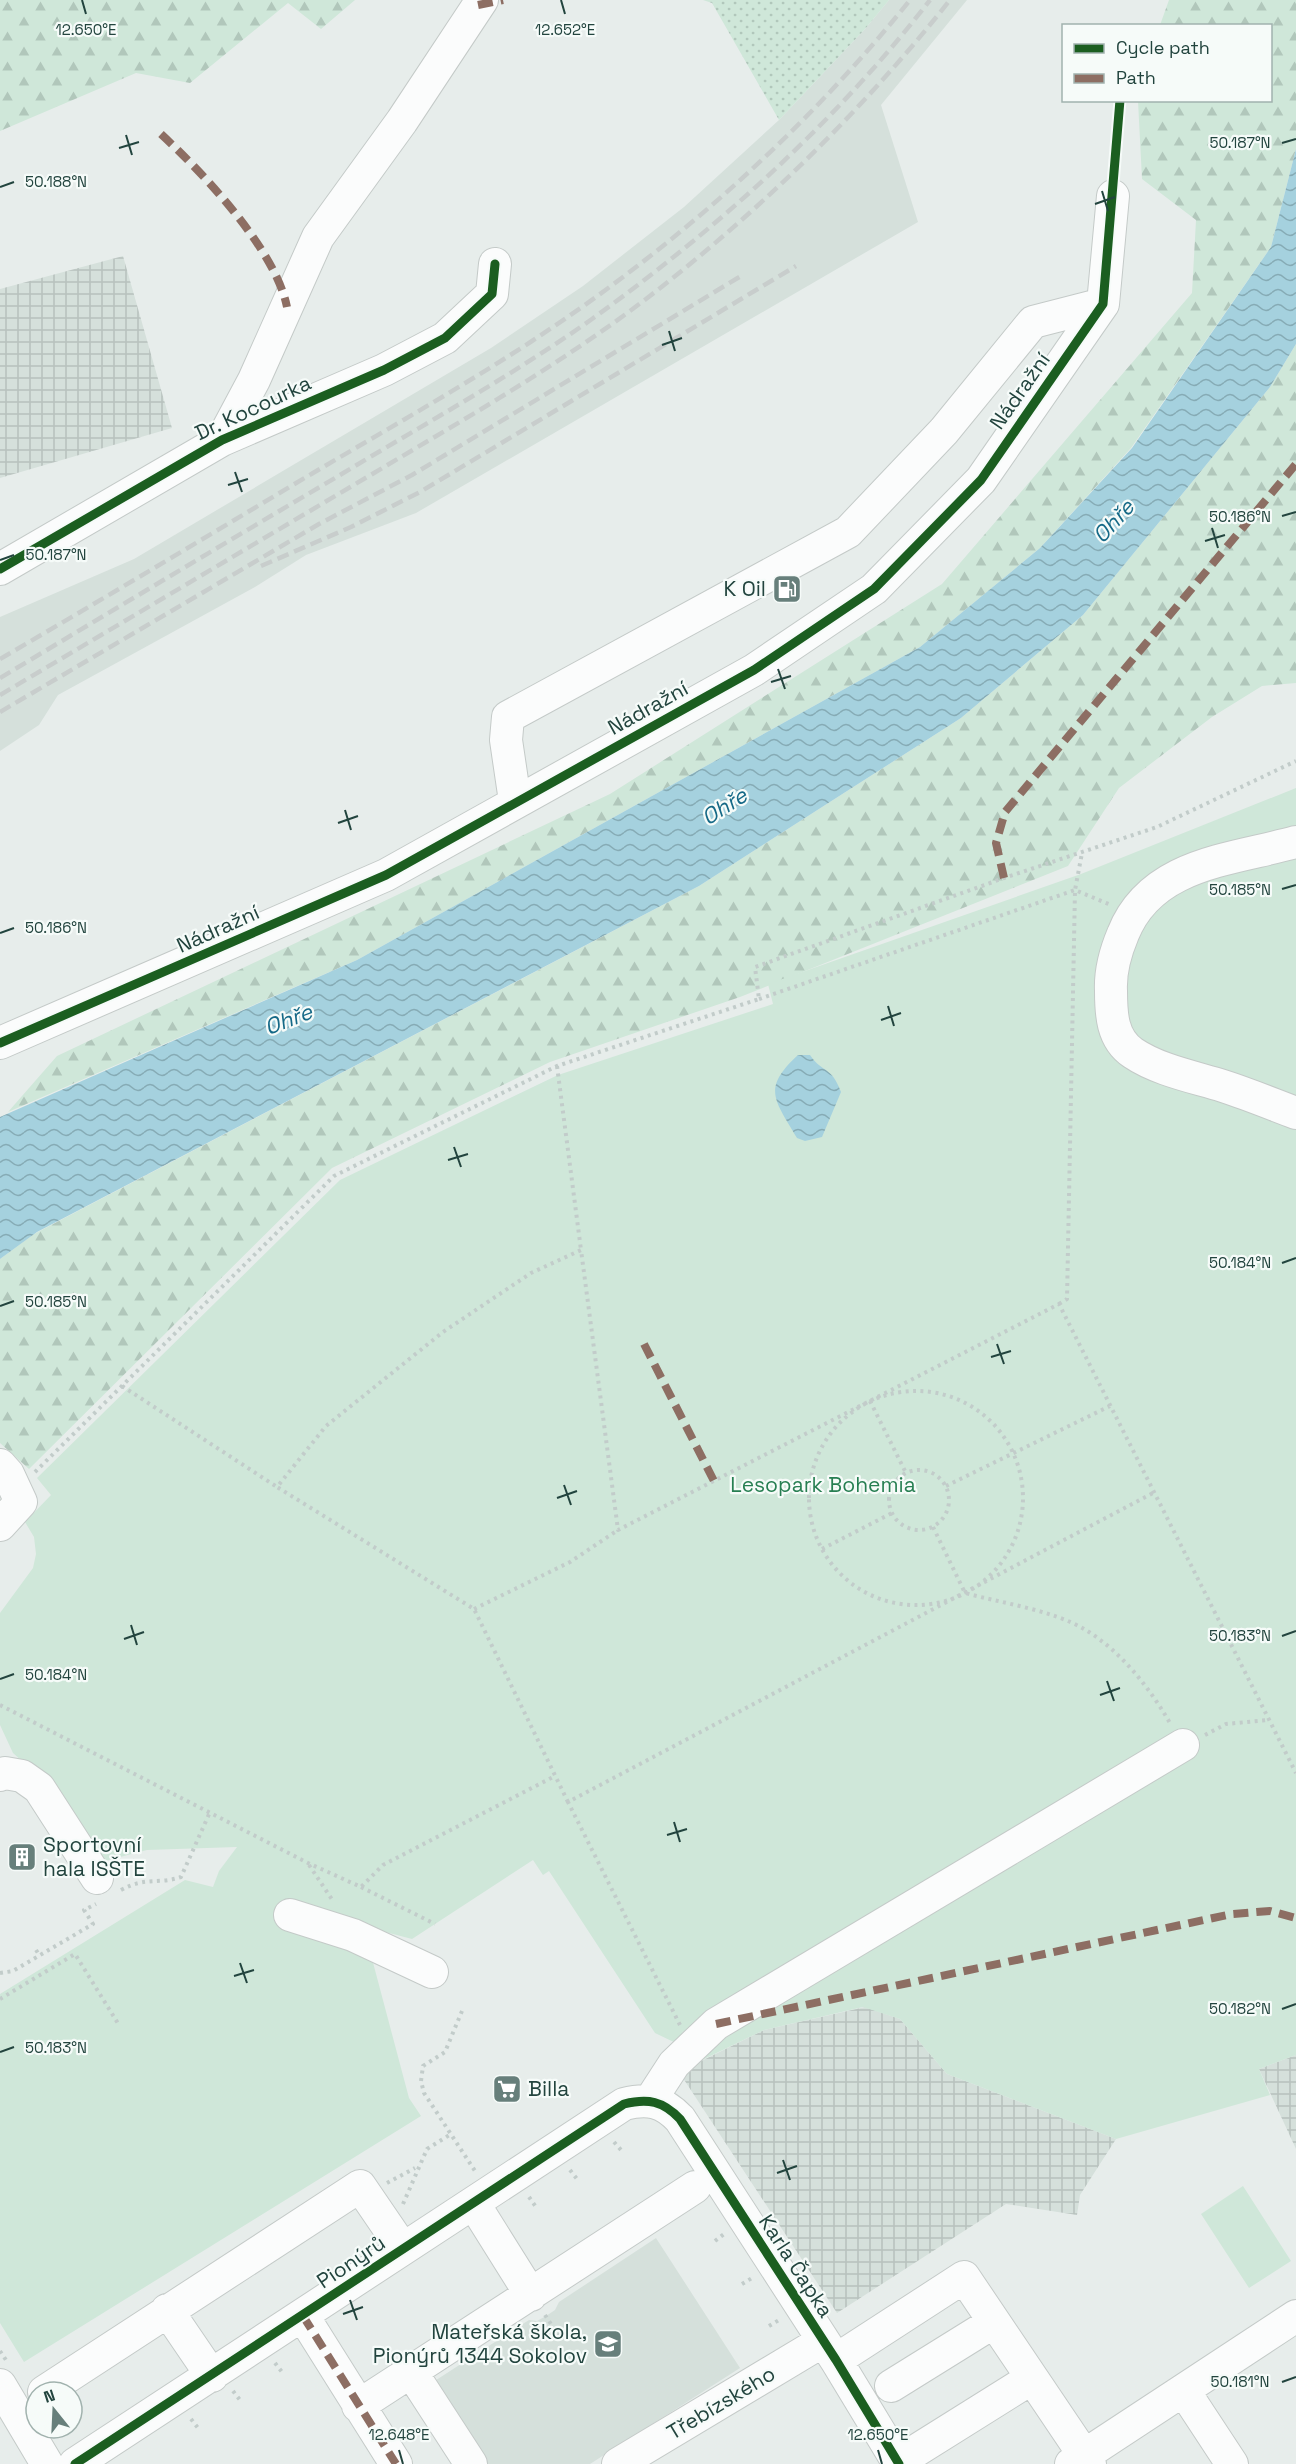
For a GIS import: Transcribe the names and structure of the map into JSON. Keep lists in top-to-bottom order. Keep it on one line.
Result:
{"streets":{"street":["Nádražní","Dr. Kocourka","Pionýrů","Karla Čapka","Třebízského"]},"crossings":[["Pionýrů","Karla Čapka"],["Karla Čapka","Třebízského"]],"water":["Ohře"],"parks":["Lesopark Bohemia"],"places":{"fuel station":["K Oil"],"building":["Sportovní hala ISŠTE"],"supermarket":["Billa"],"school or university":["Mateřská škola, Pionýrů 1344 Sokolov"]},"legend":["Cycle path","Path"],"north":"top","coordinates":["12.650°E","12.652°E","50.187°N","50.188°N","50.186°N","50.185°N","50.184°N","50.183°N","50.182°N","50.181°N","12.648°E"]}
